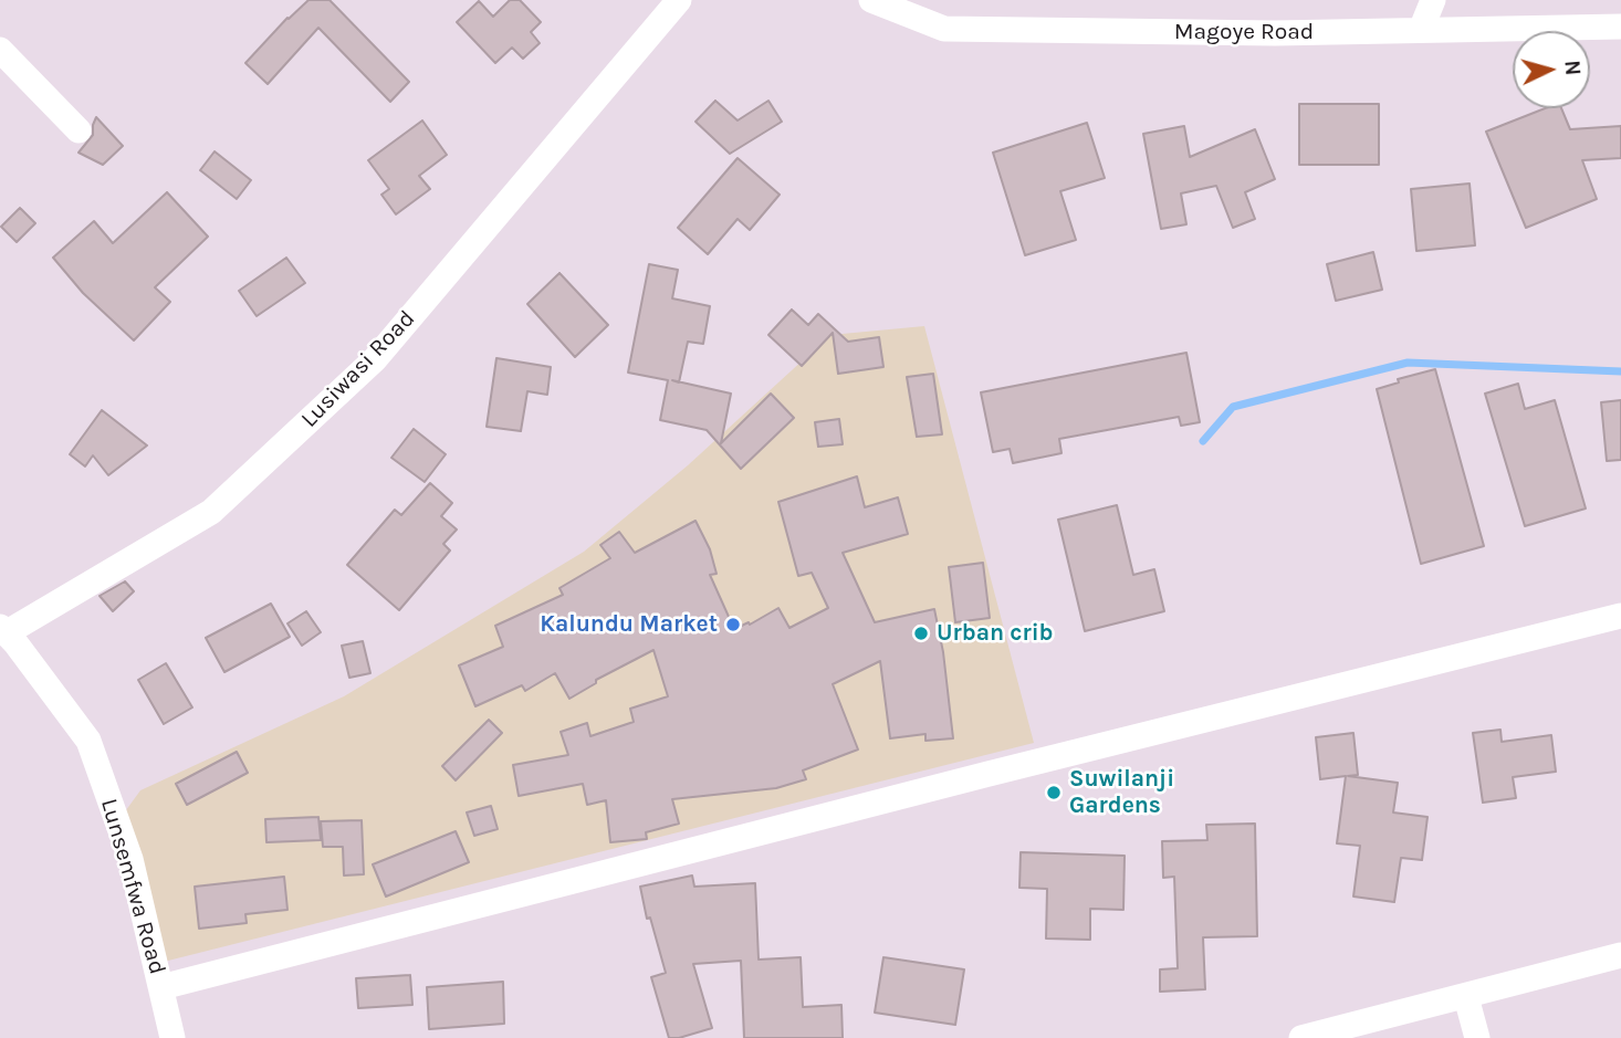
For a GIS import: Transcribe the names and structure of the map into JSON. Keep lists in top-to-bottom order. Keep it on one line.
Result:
{"streets":{"street":["Magoye Road","Lusiwasi Road","Lunsemfwa Road"]},"crossings":[["Lusiwasi Road","Lunsemfwa Road"]],"places":["Kalundu Market","Urban crib","Suwilanji Gardens"],"north":"right"}
